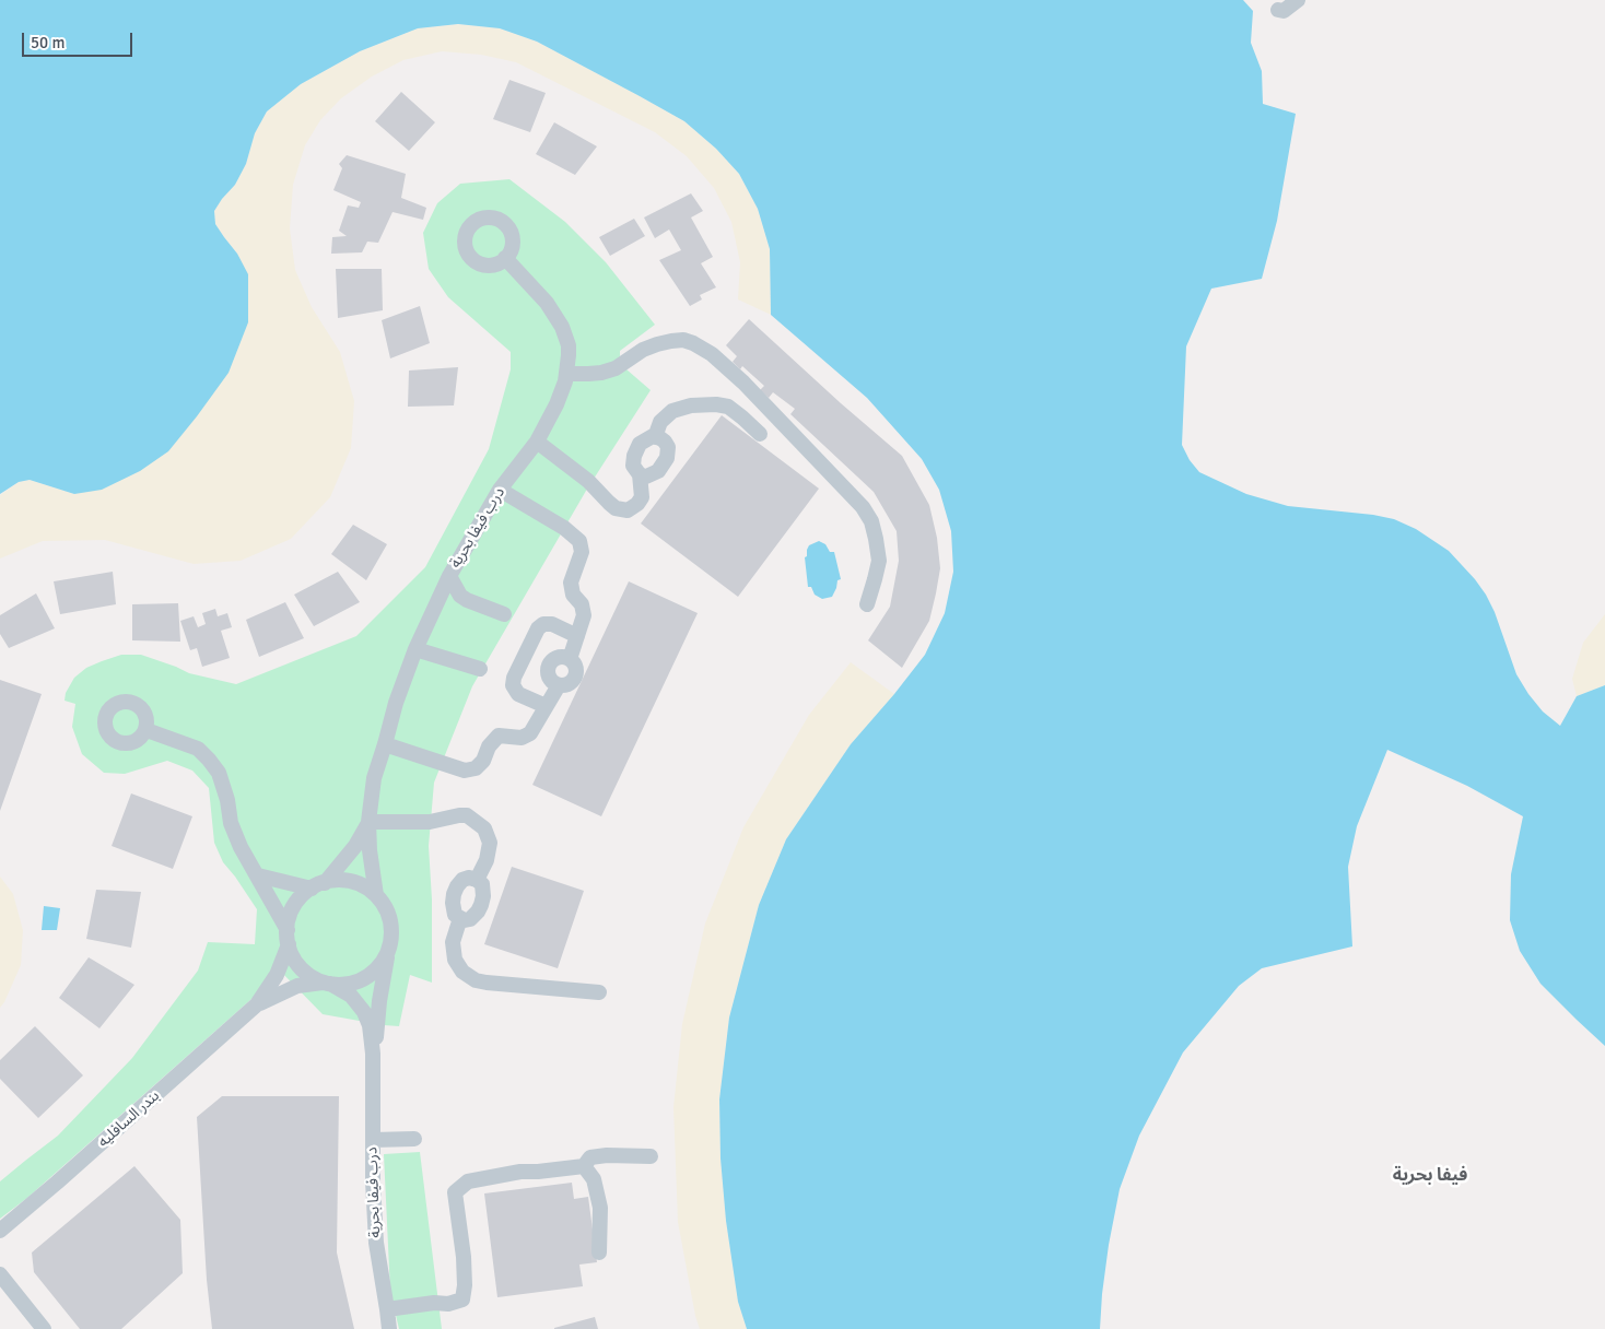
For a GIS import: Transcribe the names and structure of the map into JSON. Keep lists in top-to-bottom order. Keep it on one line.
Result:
{"streets":{"street":["درب فيفا بحرية","بندر السافليه"]},"crossings":[["درب فيفا بحرية","بندر السافليه"]],"districts":["فيفا بحرية"],"scale_bar":"50 m"}
